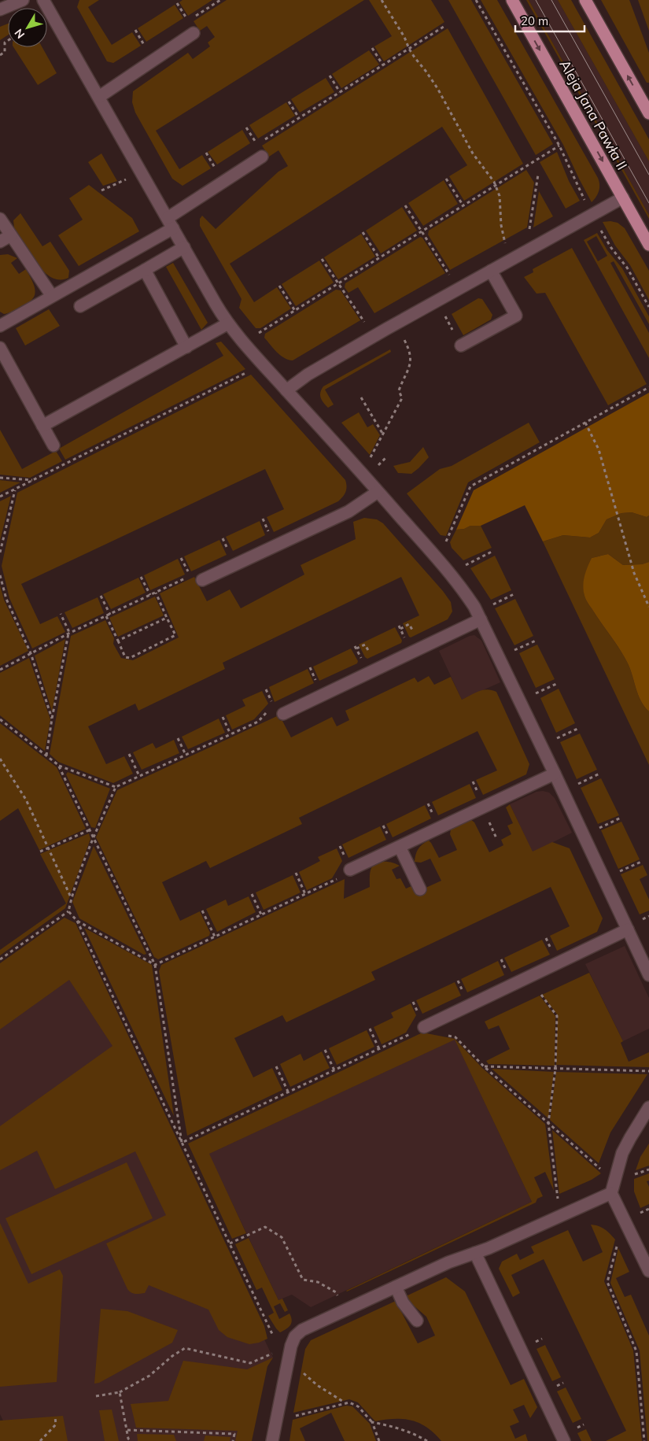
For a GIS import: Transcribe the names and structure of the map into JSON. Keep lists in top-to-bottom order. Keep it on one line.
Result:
{"streets":{"main road":["Aleja Jana Pawła II"]},"scale_bar":"20 m","north":"bottom left"}
